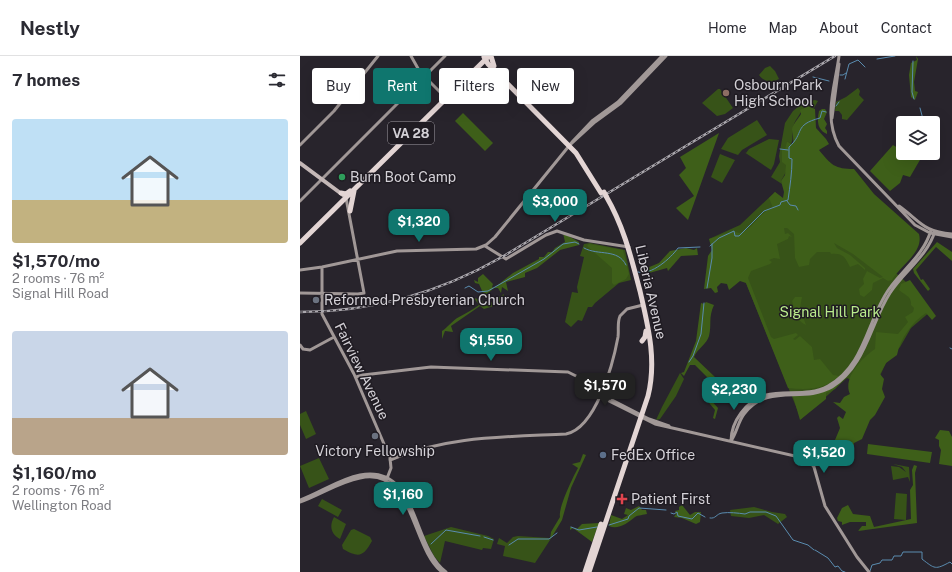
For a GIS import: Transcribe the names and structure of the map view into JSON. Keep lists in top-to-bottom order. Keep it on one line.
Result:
{"streets":{"highway":["VA 28","Liberia Avenue"],"main road":["Fairview Avenue"]},"crossings":[["VA 28","Liberia Avenue"]],"parks":["Signal Hill Park"],"places":{"other":["Osbourn Park High School","Burn Boot Camp","Reformed Presbyterian Church","Victory Fellowship","FedEx Office"],"health":["Patient First"]},"page":{"header":"Nestly","nav":["Home","Map","About","Contact"],"heading":"7 homes","chip":["Buy","Rent","Filters","New"],"list":[{"name":"$1,570/mo","note":"2 rooms · 76 m² · Signal Hill Road"},{"name":"$1,160/mo","note":"2 rooms · 76 m² · Wellington Road"}],"price":["$3,000","$1,320","$1,550","$1,570","$2,230","$1,520","$1,160"]}}
